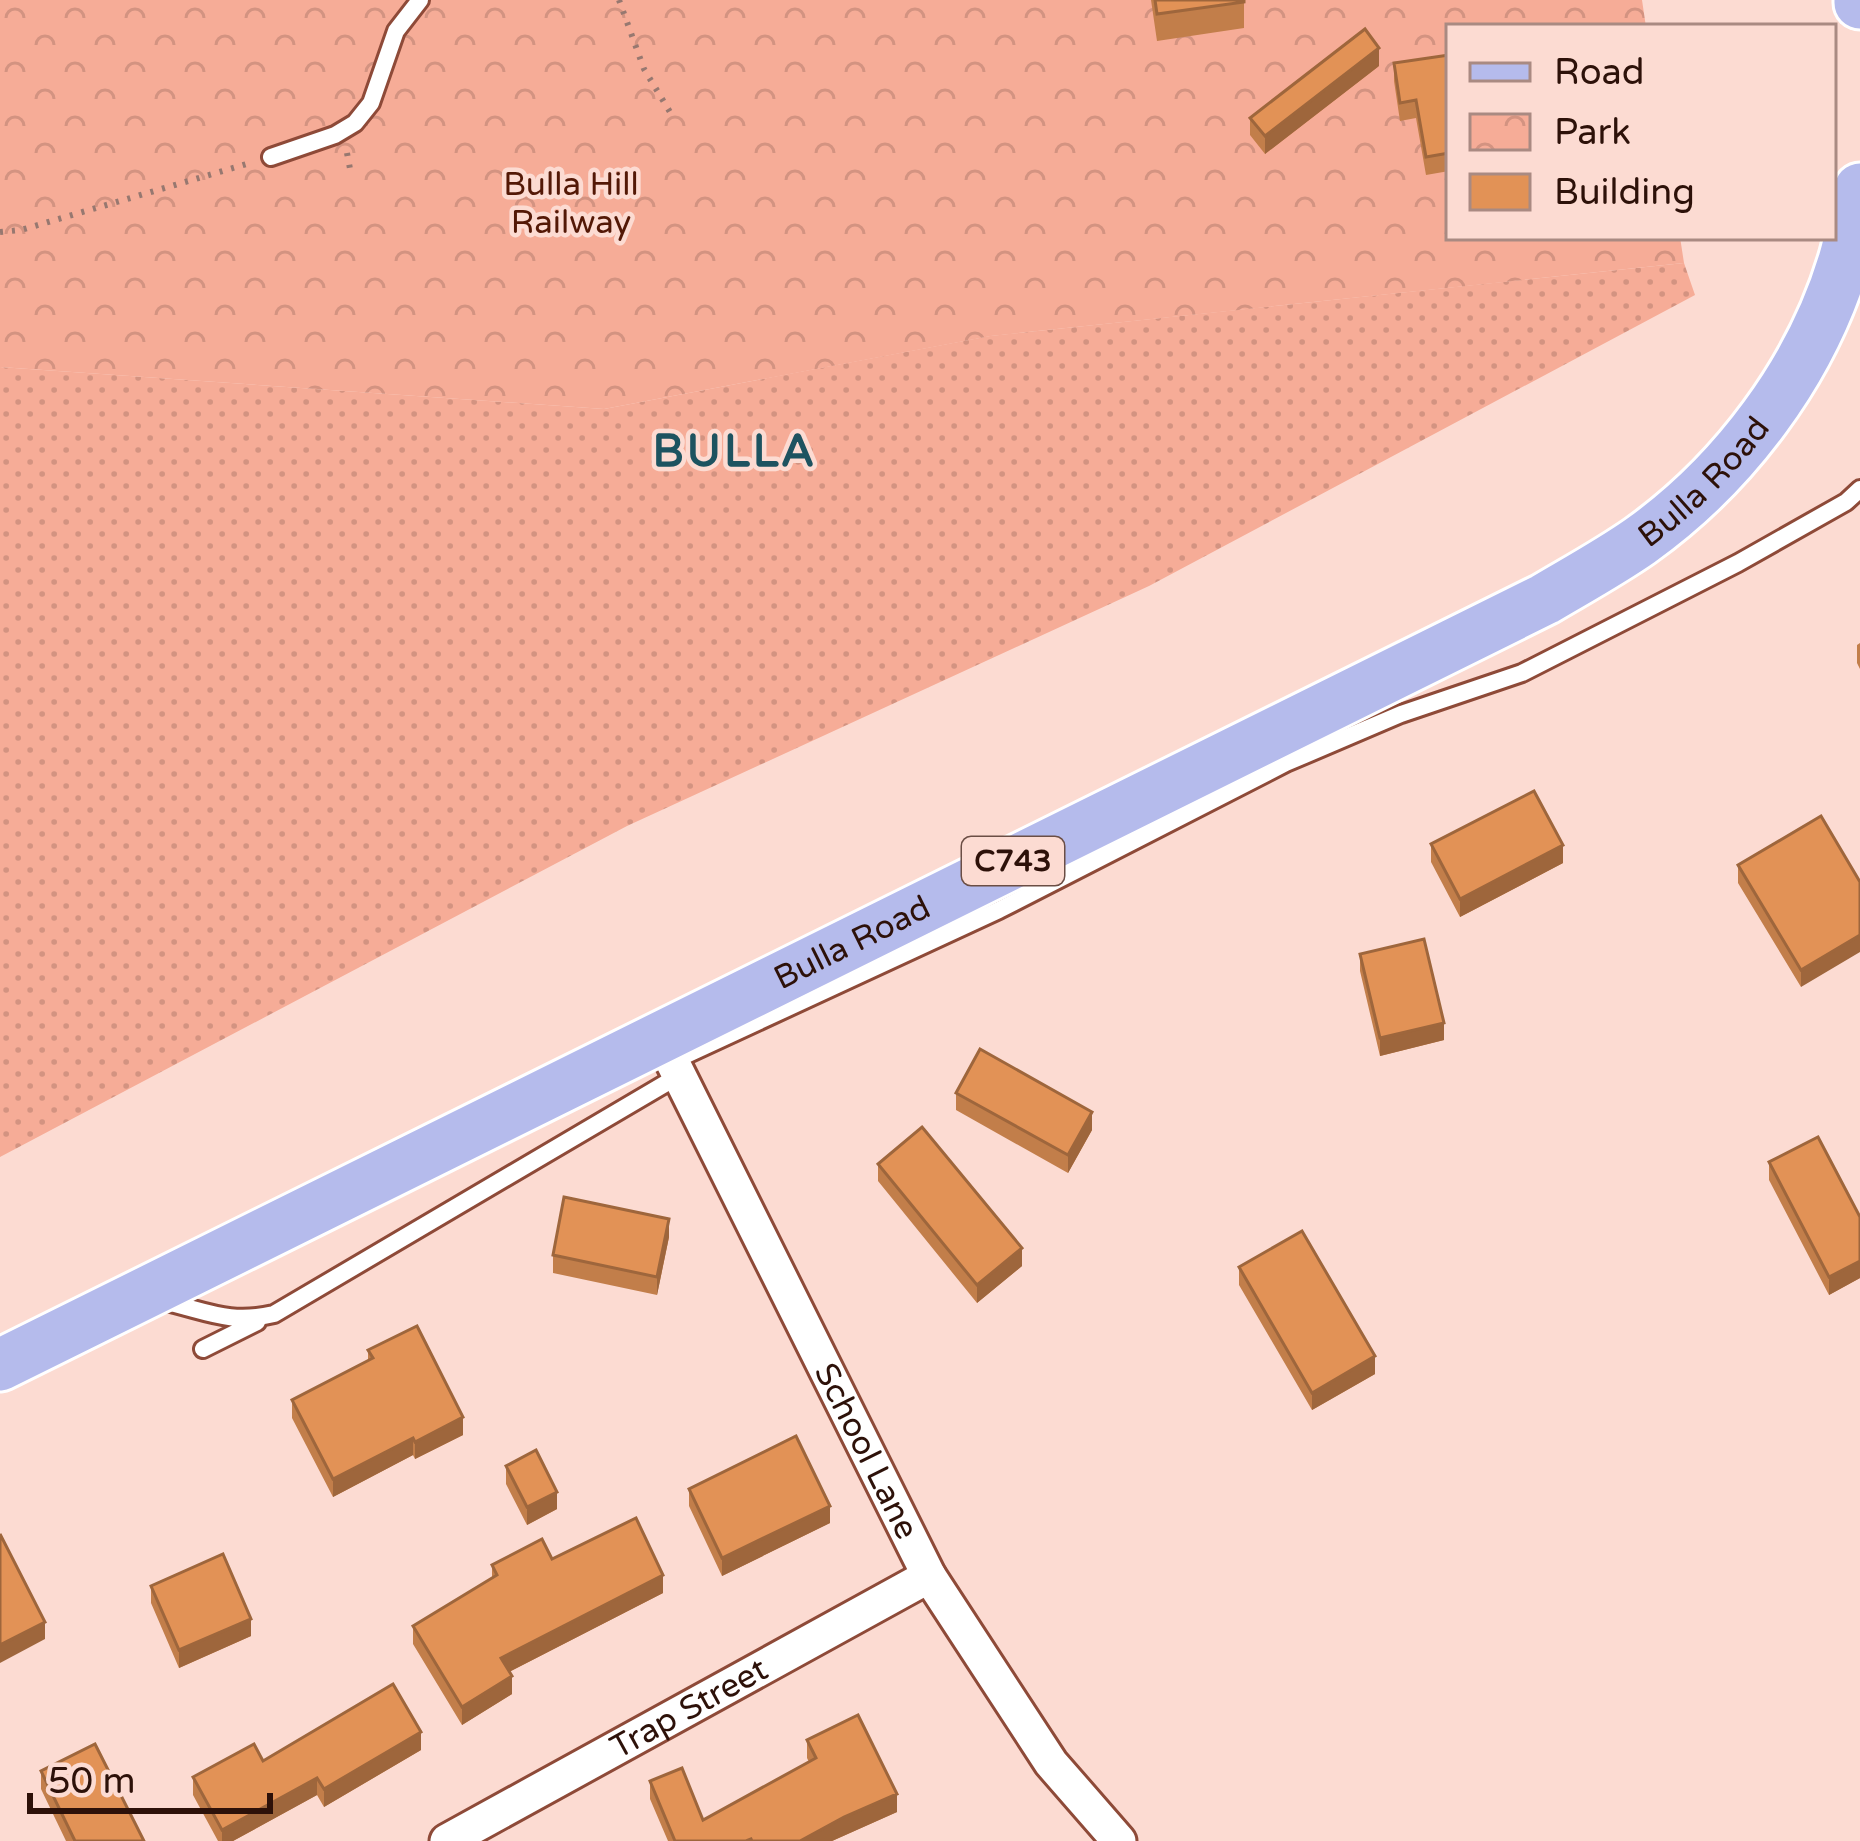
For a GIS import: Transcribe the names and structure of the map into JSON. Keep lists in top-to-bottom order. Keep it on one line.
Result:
{"streets":{"main road":["Bulla Road","C743"],"street":["School Lane","Trap Street"]},"crossings":[["Bulla Road","School Lane"],["School Lane","Trap Street"]],"districts":["BULLA"],"parks":["Bulla Hill Railway"],"legend":["Road","Park","Building"],"scale_bar":"50 m"}
